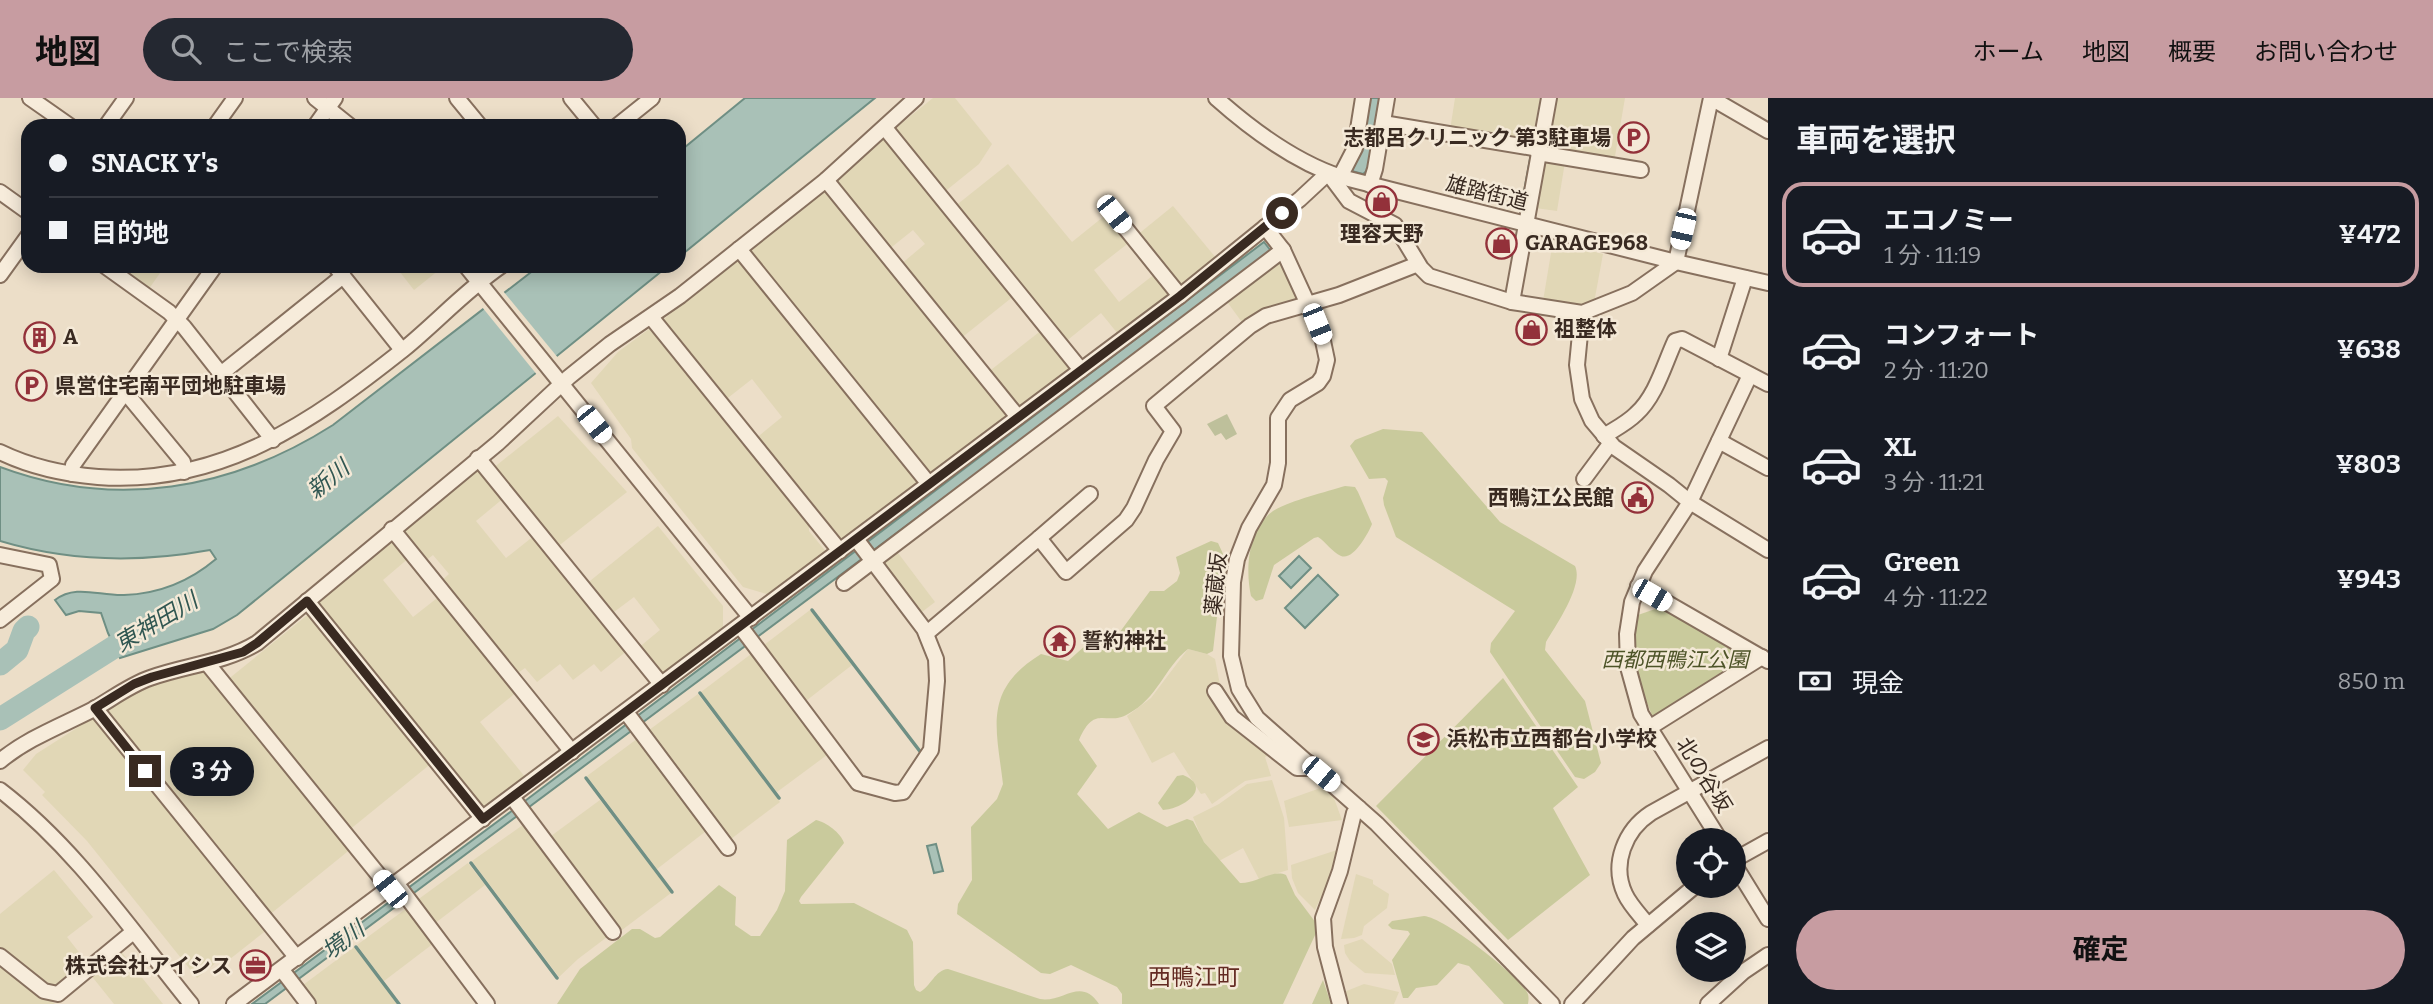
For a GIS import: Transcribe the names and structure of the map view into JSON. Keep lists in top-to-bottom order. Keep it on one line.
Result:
{"streets":{"street":["雄踏街道","薬蔵坂","北の谷坂"]},"districts":["西鴨江町"],"water":["新川","東神田川","境川"],"parks":["西都西鴨江公園"],"places":{"parking":["志都呂クリニック 第3駐車場","県営住宅南平団地駐車場"],"shop":["理容天野","GARAGE968","祖整体"],"building":["A"],"public building":["西鴨江公民館"],"temple":["誓約神社"],"school or university":["浜松市立西都台小学校"],"office":["株式会社アイシス"]},"page":{"header":"地図","search":"ここで検索","nav":["ホーム","地図","概要","お問い合わせ"],"heading":"車両を選択","banner":["SNACK Y's","目的地"],"list":[{"name":"エコノミー","note":"1 分 · 11:19","value":"¥472"},{"name":"コンフォート","note":"2 分 · 11:20","value":"¥638"},{"name":"XL","note":"3 分 · 11:21","value":"¥803"},{"name":"Green","note":"4 分 · 11:22","value":"¥943"}],"pay":["現金","850 m"],"bubble":"3 分","buttons":"確定"}}
